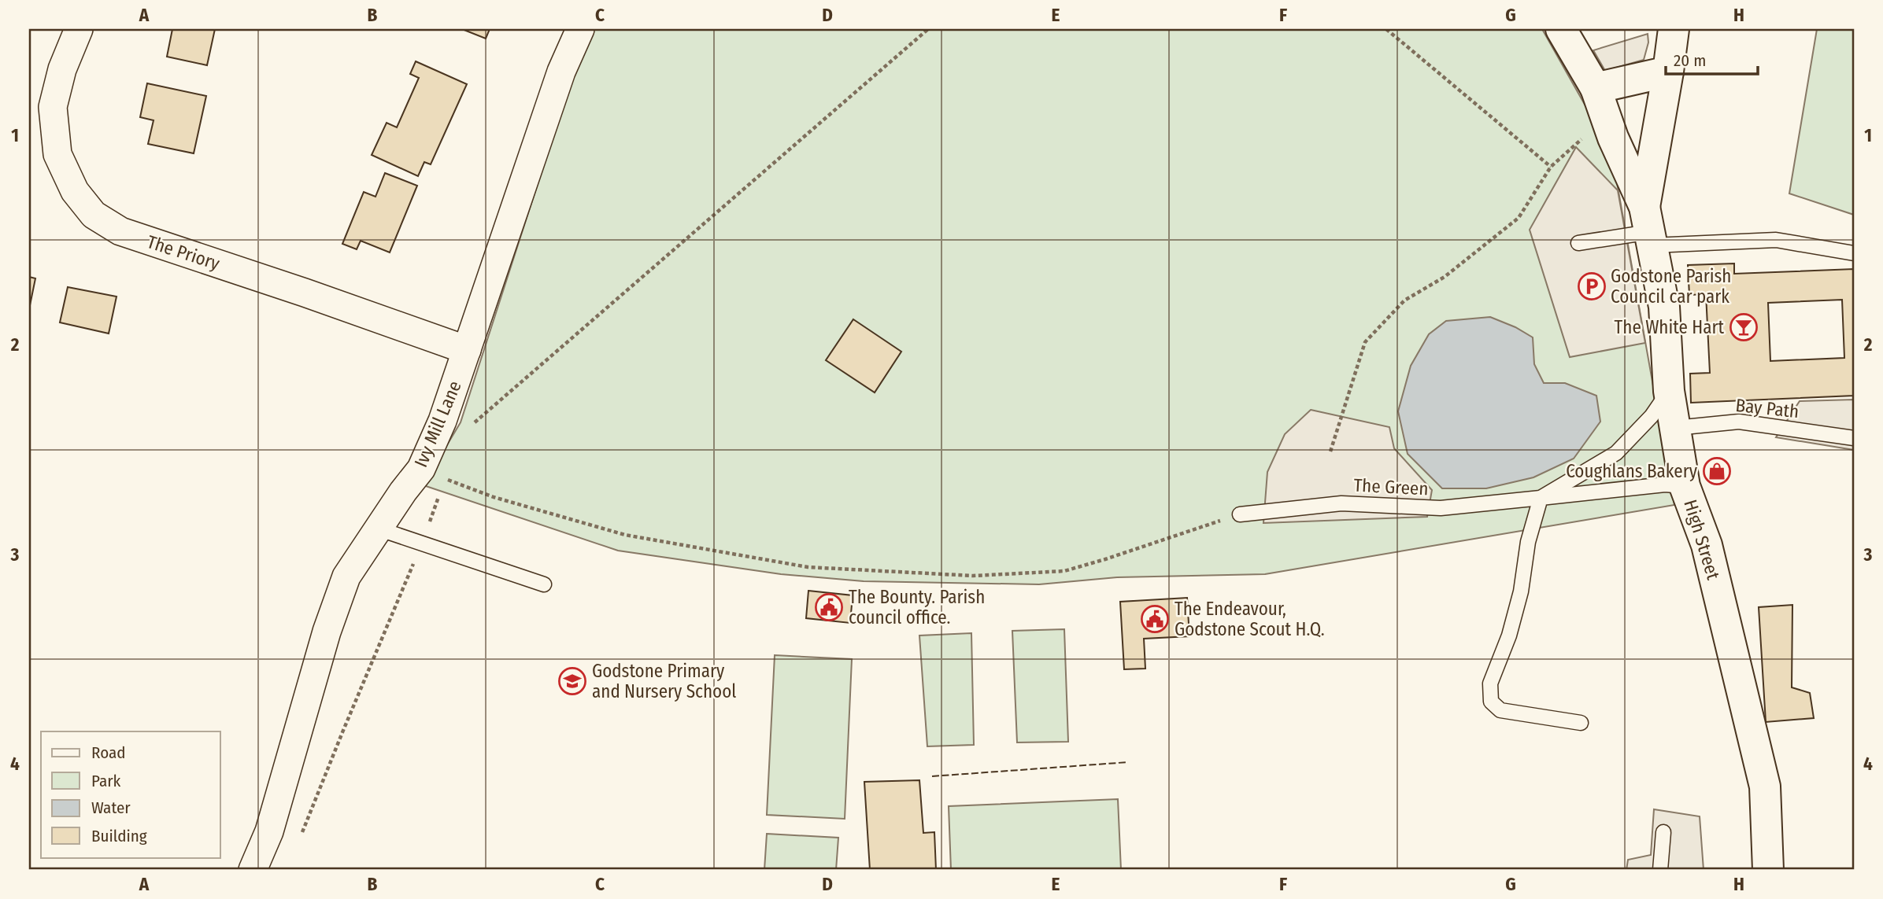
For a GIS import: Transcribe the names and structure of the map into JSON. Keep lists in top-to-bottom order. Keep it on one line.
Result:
{"streets":{"main road":["High Street"],"street":["The Priory","Ivy Mill Lane"],"lane":["Bay Path","The Green"]},"crossings":[["The Priory","Ivy Mill Lane"],["Bay Path","High Street"],["The Green","High Street"]],"places":{"parking":["Godstone Parish Council car park"],"bar":["The White Hart"],"shop":["Coughlans Bakery"],"public building":["The Bounty. Parish council office.","The Endeavour, Godstone Scout H.Q."],"school or university":["Godstone Primary and Nursery School"]},"legend":["Road","Park","Water","Building"],"scale_bar":"20 m","grid":{"columns":["A","B","C","D","E","F","G","H"],"rows":["1","2","3","4"]}}
